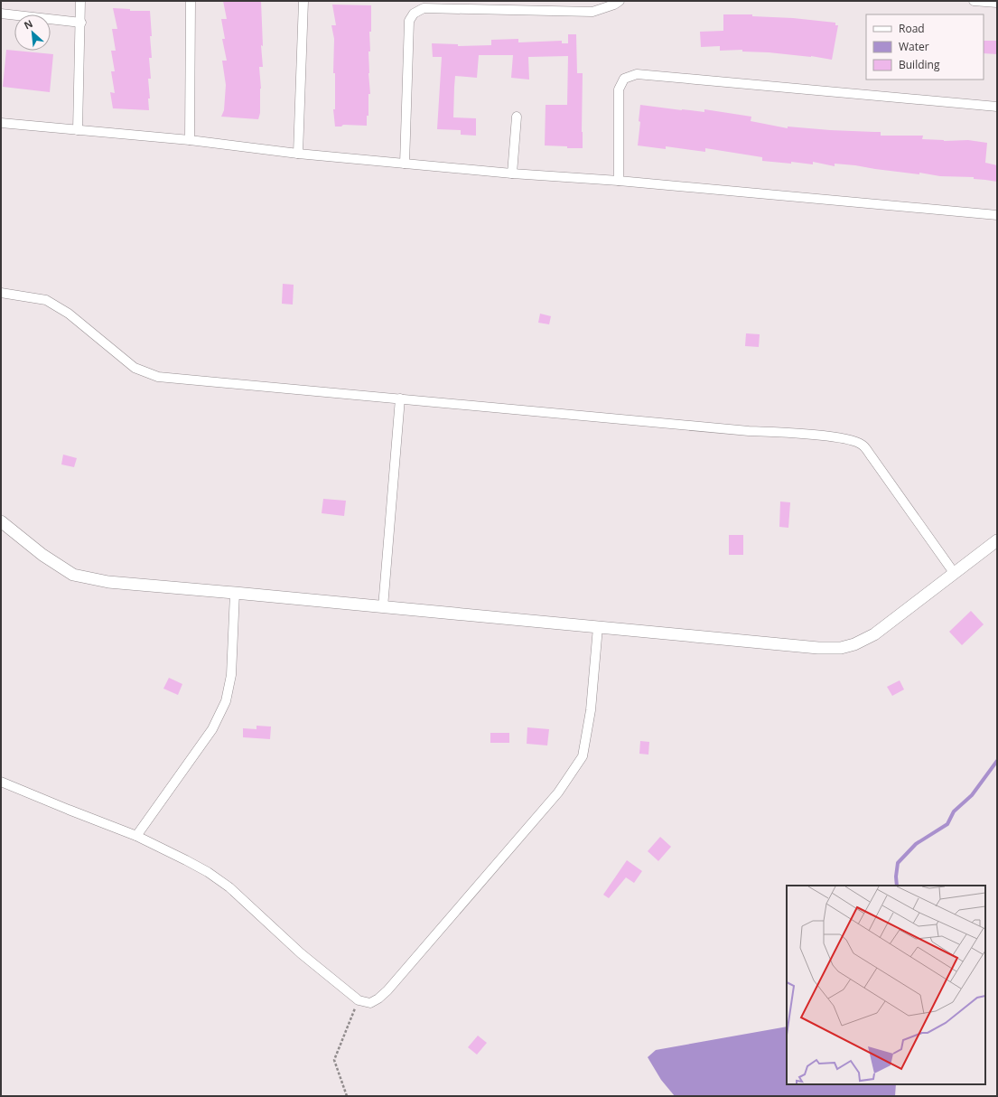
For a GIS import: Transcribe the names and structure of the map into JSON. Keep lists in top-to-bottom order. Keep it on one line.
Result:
{"legend":["Road","Water","Building"],"north":"top left"}
